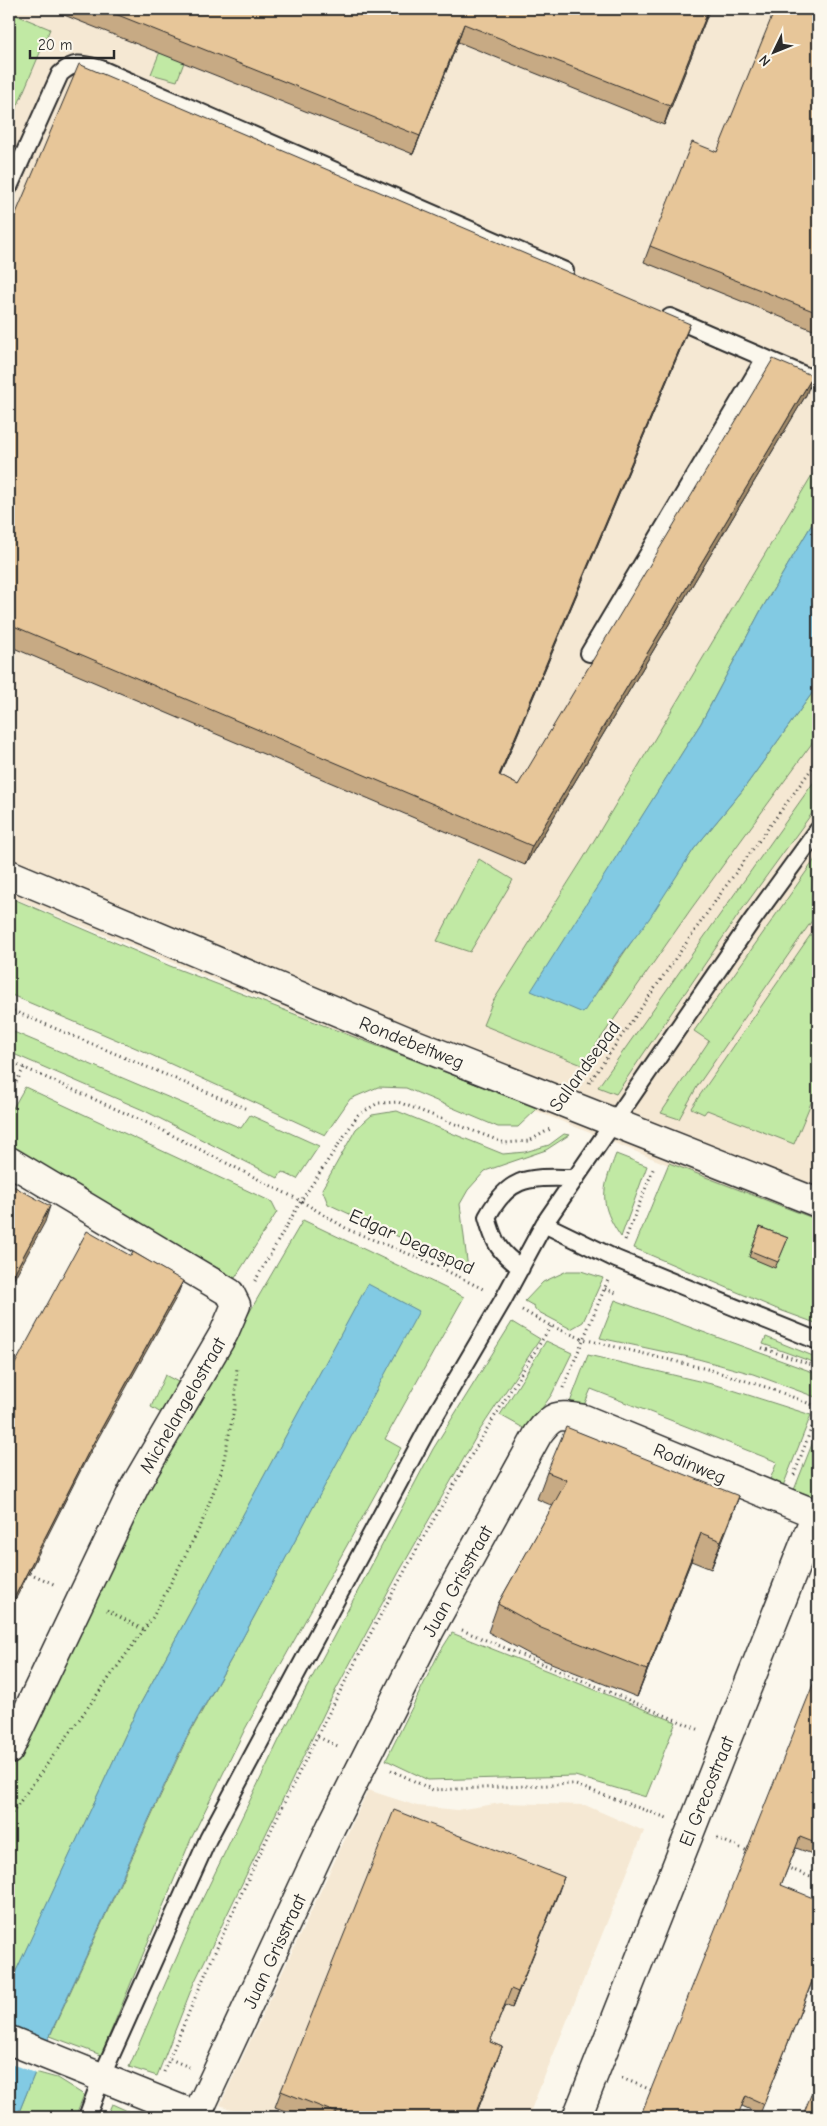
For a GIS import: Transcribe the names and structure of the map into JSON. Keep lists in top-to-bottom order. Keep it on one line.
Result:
{"streets":{"street":["Rondebeltweg","Michelangelostraat","Rodinweg","Juan Grisstraat","El Grecostraat"],"path":["Sallandsepad","Edgar Degaspad"]},"crossings":[["Rondebeltweg","Sallandsepad"],["Sallandsepad","Edgar Degaspad"],["Sallandsepad","Michelangelostraat"],["Rodinweg","Juan Grisstraat"],["Rodinweg","El Grecostraat"]],"scale_bar":"20 m","north":"bottom left"}
